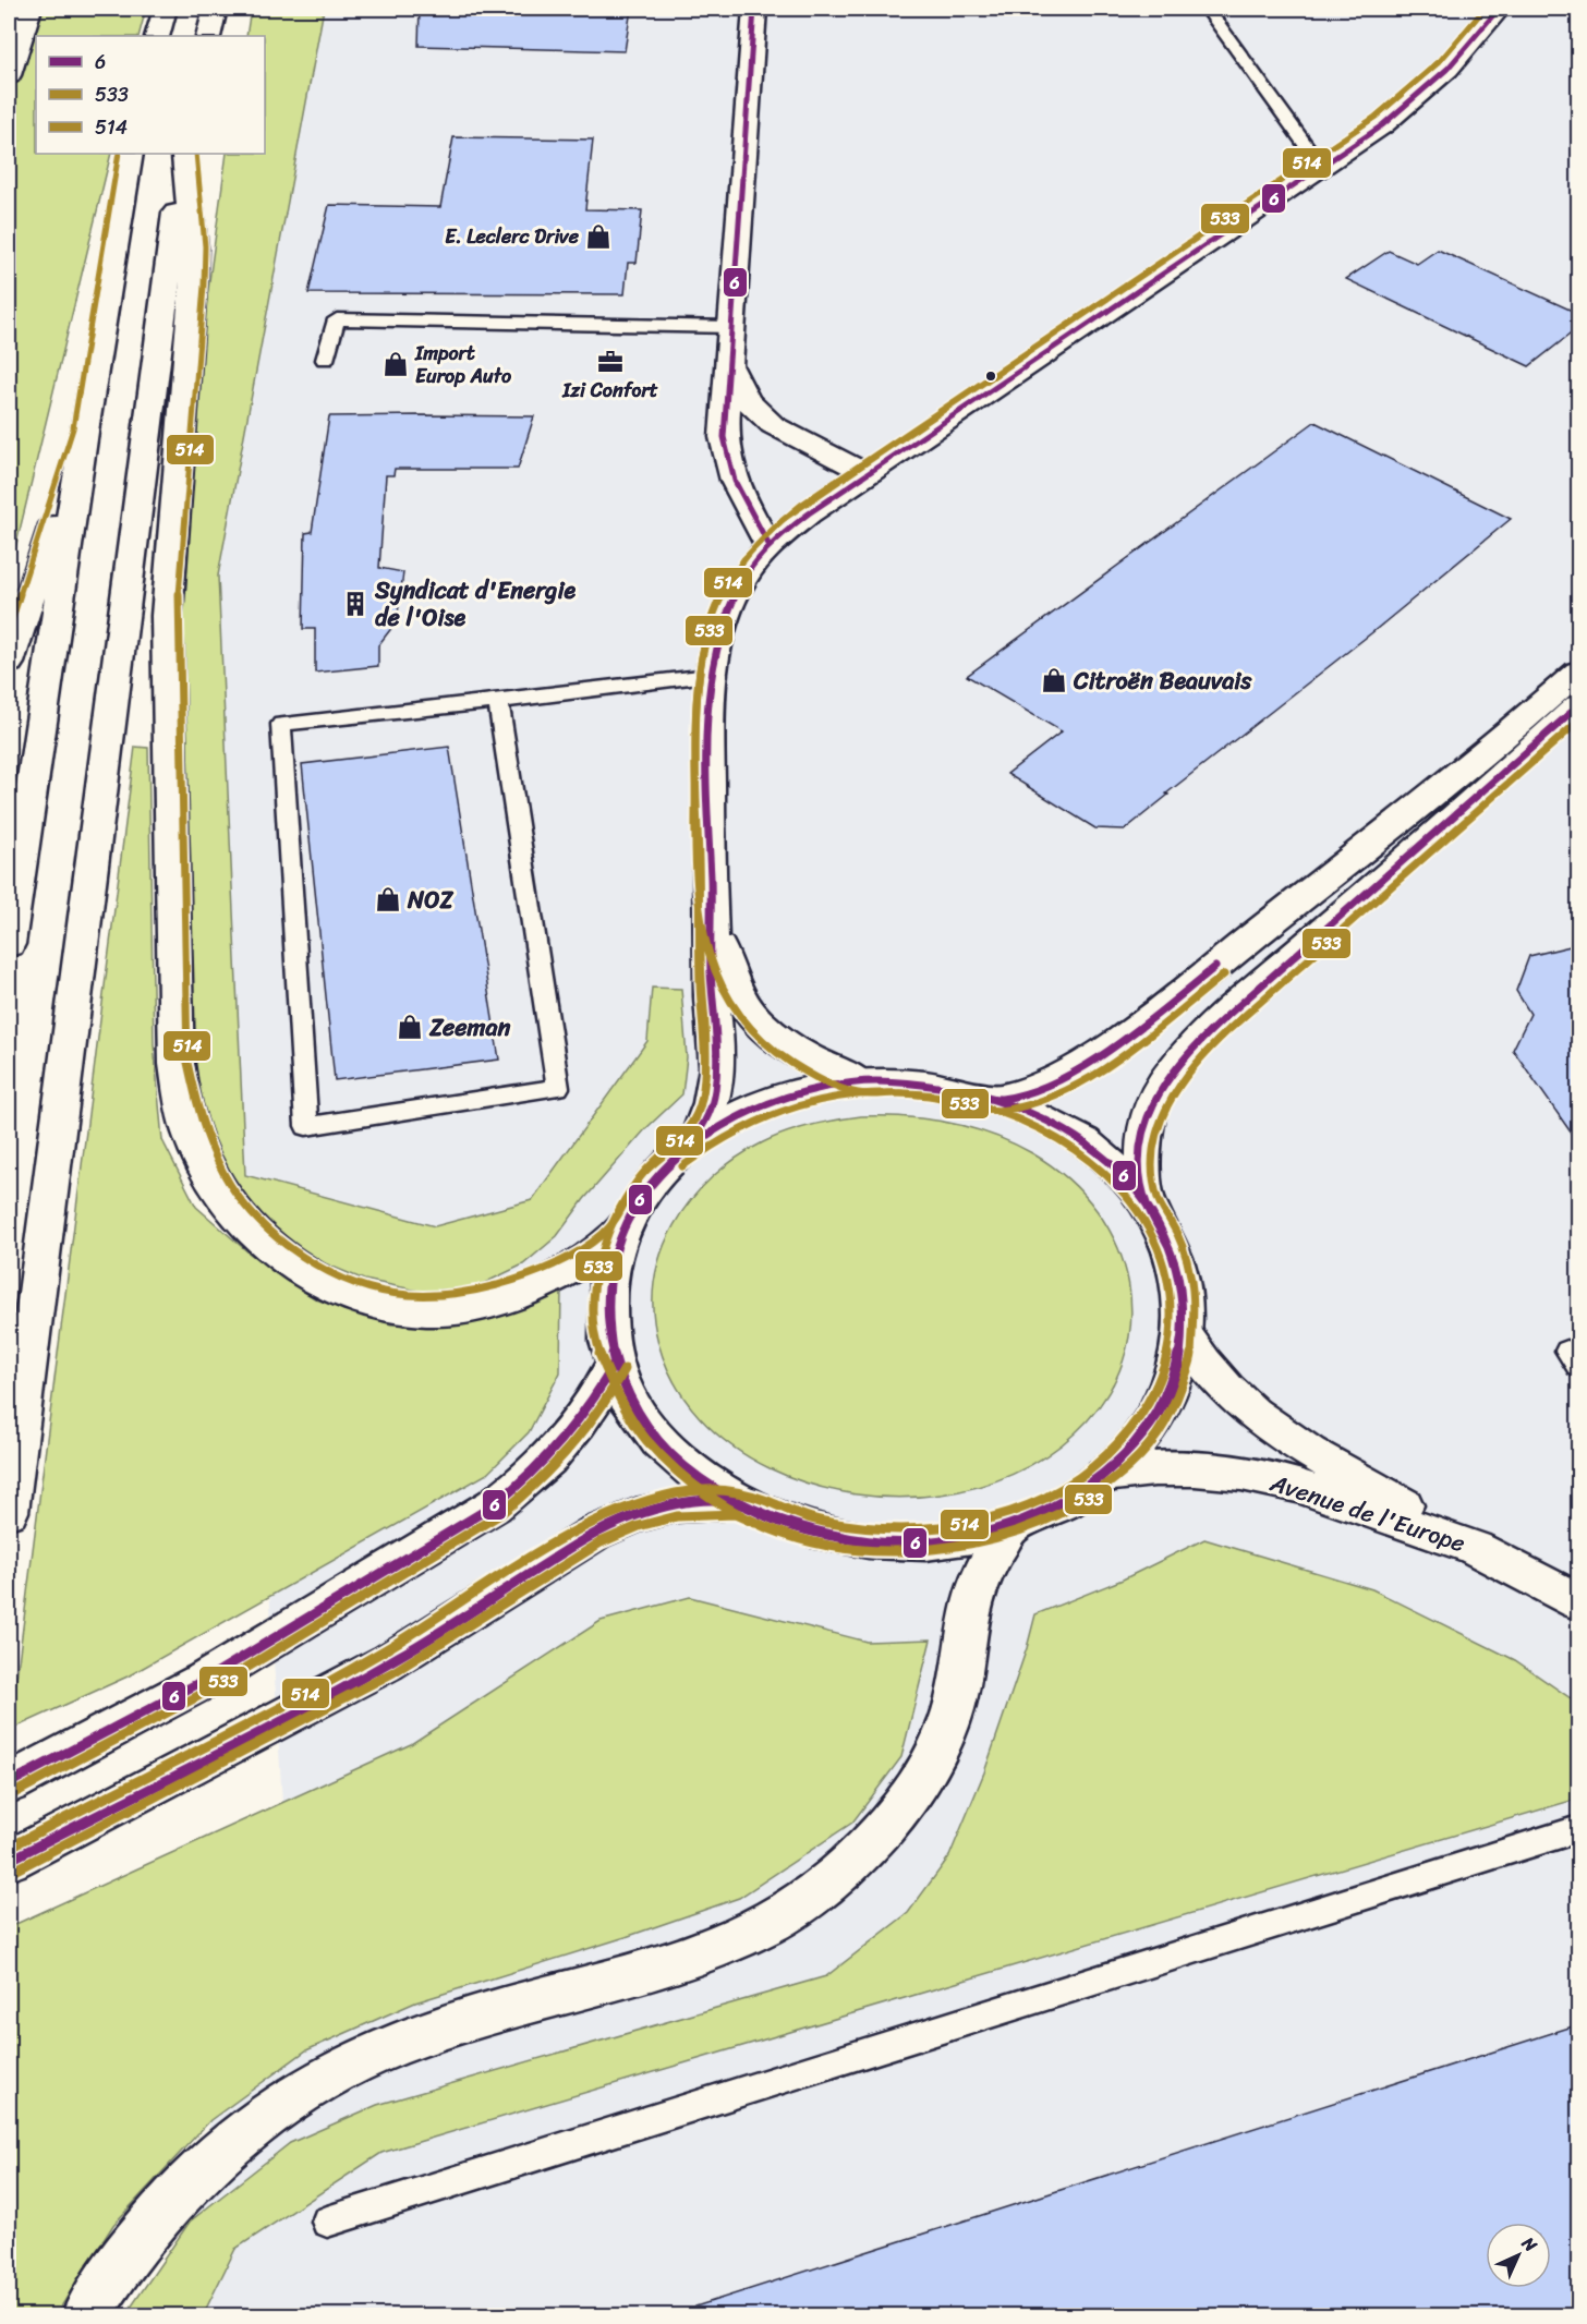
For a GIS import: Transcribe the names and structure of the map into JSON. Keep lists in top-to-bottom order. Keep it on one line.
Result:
{"streets":{"main road":["Avenue de l'Europe"]},"places":{"shop":["E. Leclerc Drive","Import Europ Auto","Citroën Beauvais","NOZ","Zeeman"],"office":["Izi Confort"],"building":["Syndicat d'Energie de l'Oise"]},"lines":["transit line 6","transit line 533","transit line 514"],"legend":["6","533","514"],"north":"top right"}
